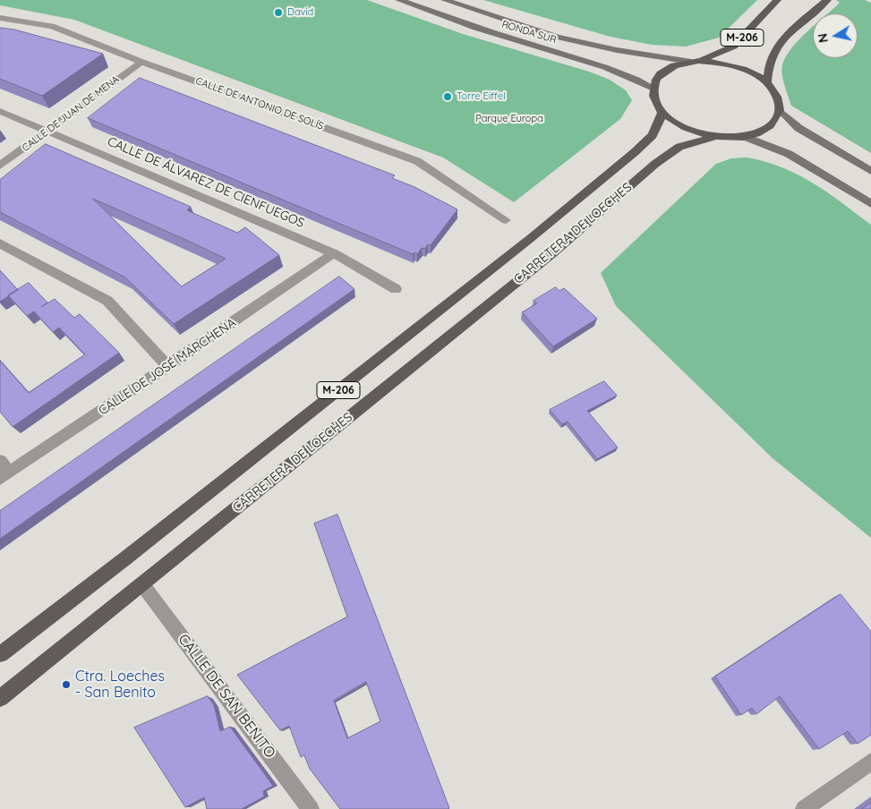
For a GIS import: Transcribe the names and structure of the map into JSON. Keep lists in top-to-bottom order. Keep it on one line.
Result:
{"streets":{"main road":["RONDA SUR","M-206","CARRETERA DE LOECHES"],"street":["CALLE DE ANTONIO DE SOLÍS","CALLE DE JUAN DE MENA","CALLE DE ÁLVAREZ DE CIENFUEGOS","CALLE DE JOSÉ MARCHENA","CALLE DE SAN BENITO"]},"crossings":[["RONDA SUR","M-206"],["RONDA SUR","CARRETERA DE LOECHES"],["M-206","CARRETERA DE LOECHES"],["CALLE DE ANTONIO DE SOLÍS","CALLE DE JUAN DE MENA"],["CALLE DE JUAN DE MENA","CALLE DE ÁLVAREZ DE CIENFUEGOS"],["CALLE DE ÁLVAREZ DE CIENFUEGOS","CALLE DE JOSÉ MARCHENA"],["CARRETERA DE LOECHES","CALLE DE SAN BENITO"]],"parks":["Parque Europa"],"places":["David","Torre Eiffel","Ctra. Loeches - San Benito"],"north":"left"}
